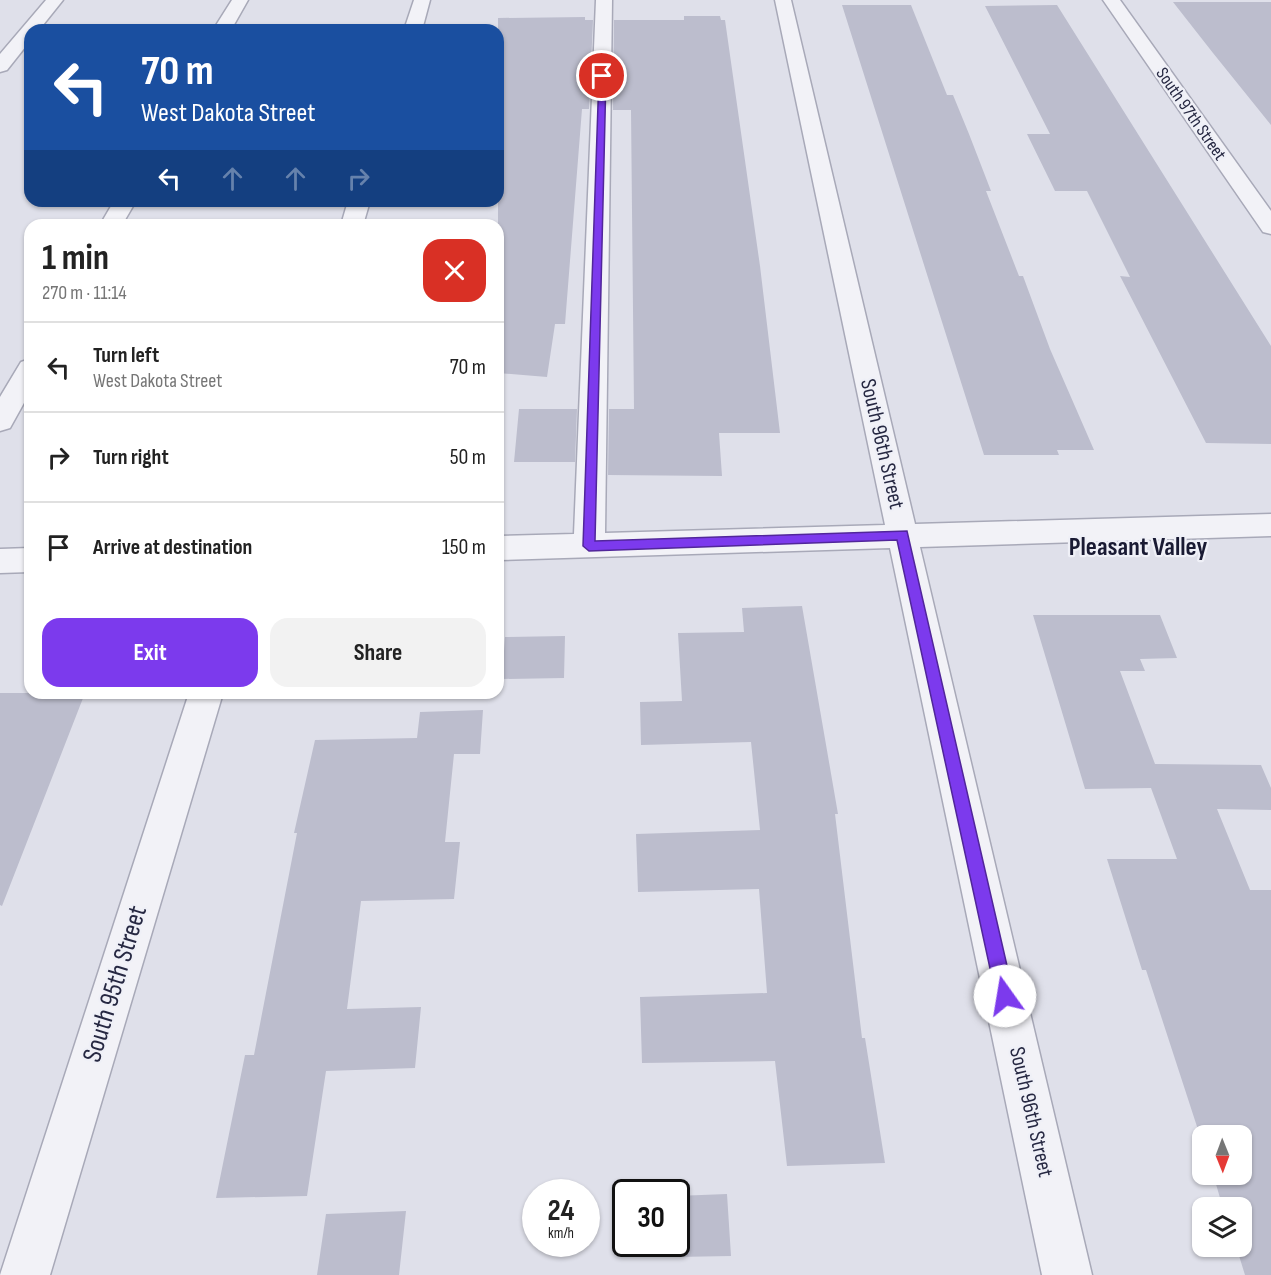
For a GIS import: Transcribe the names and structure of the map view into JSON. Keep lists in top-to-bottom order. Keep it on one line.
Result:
{"streets":{"street":["South 97th Street","South 96th Street","South 95th Street"]},"districts":["Pleasant Valley"],"north":"bottom","page":{"turn":["70 m","West Dakota Street"],"heading":["1 min","270 m · 11:14"],"list":[{"name":"Turn left","note":"West Dakota Street","value":"70 m"},{"name":"Turn right","value":"50 m"},{"name":"Arrive at destination","value":"150 m"}],"buttons":["Exit","Share"],"speed":"24 km/h","limit":"30"}}
